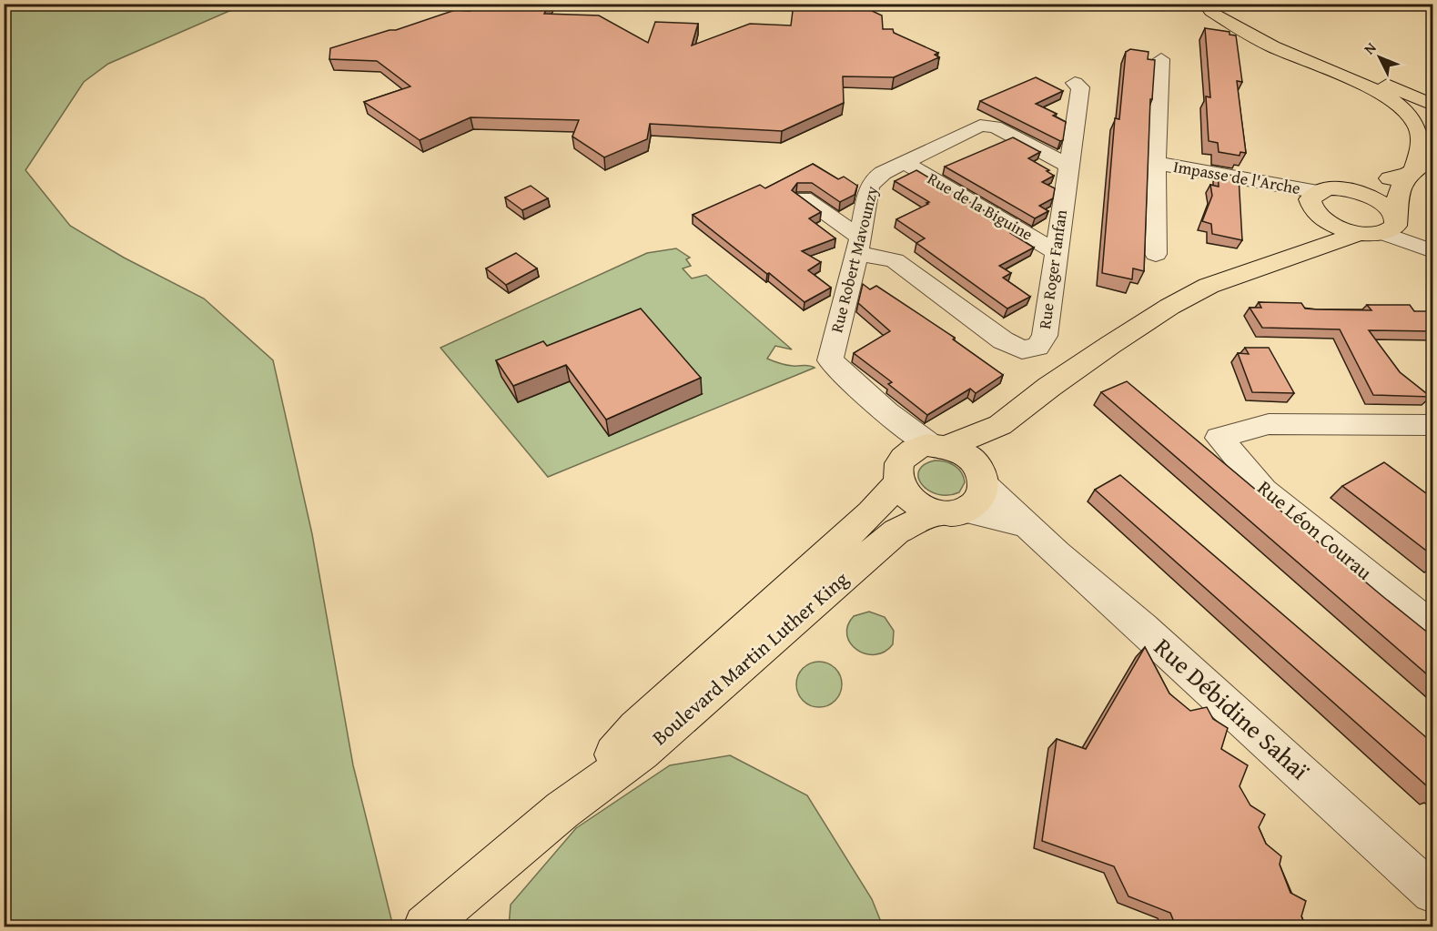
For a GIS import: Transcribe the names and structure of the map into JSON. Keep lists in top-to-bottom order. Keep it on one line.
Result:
{"streets":{"main road":["Boulevard Martin Luther King"],"street":["Impasse de l'Arche","Rue de la Biguine","Rue Robert Mavounzy","Rue Roger Fanfan","Rue Léon Courau","Rue Débidine Sahaï"]},"crossings":[["Rue de la Biguine","Rue Robert Mavounzy"],["Rue de la Biguine","Rue Roger Fanfan"],["Rue Robert Mavounzy","Rue Roger Fanfan"],["Boulevard Martin Luther King","Rue Débidine Sahaï"]],"north":"top left"}
